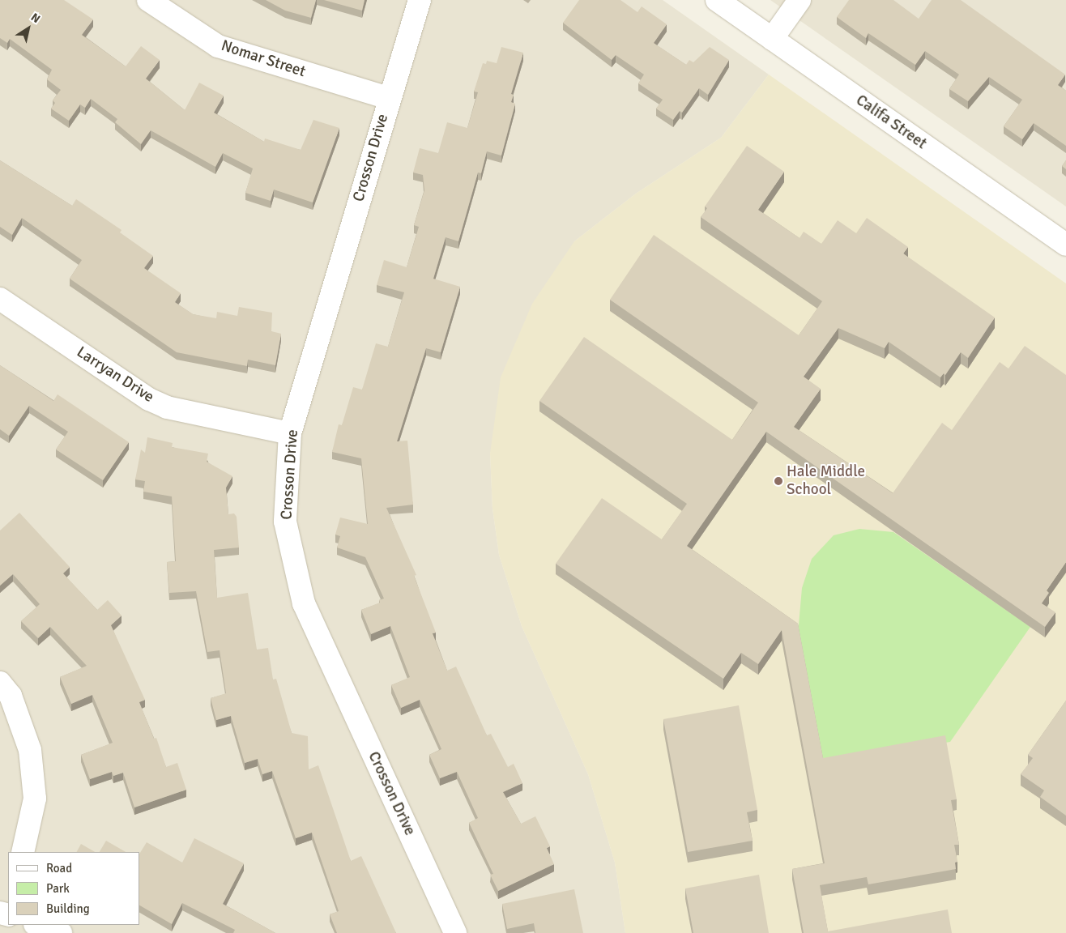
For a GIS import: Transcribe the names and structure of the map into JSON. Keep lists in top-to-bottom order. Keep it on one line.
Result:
{"streets":{"street":["Nomar Street","Califa Street","Crosson Drive","Larryan Drive"]},"crossings":[["Nomar Street","Crosson Drive"],["Crosson Drive","Larryan Drive"]],"places":["Hale Middle School"],"legend":["Road","Park","Building"],"north":"top right"}
